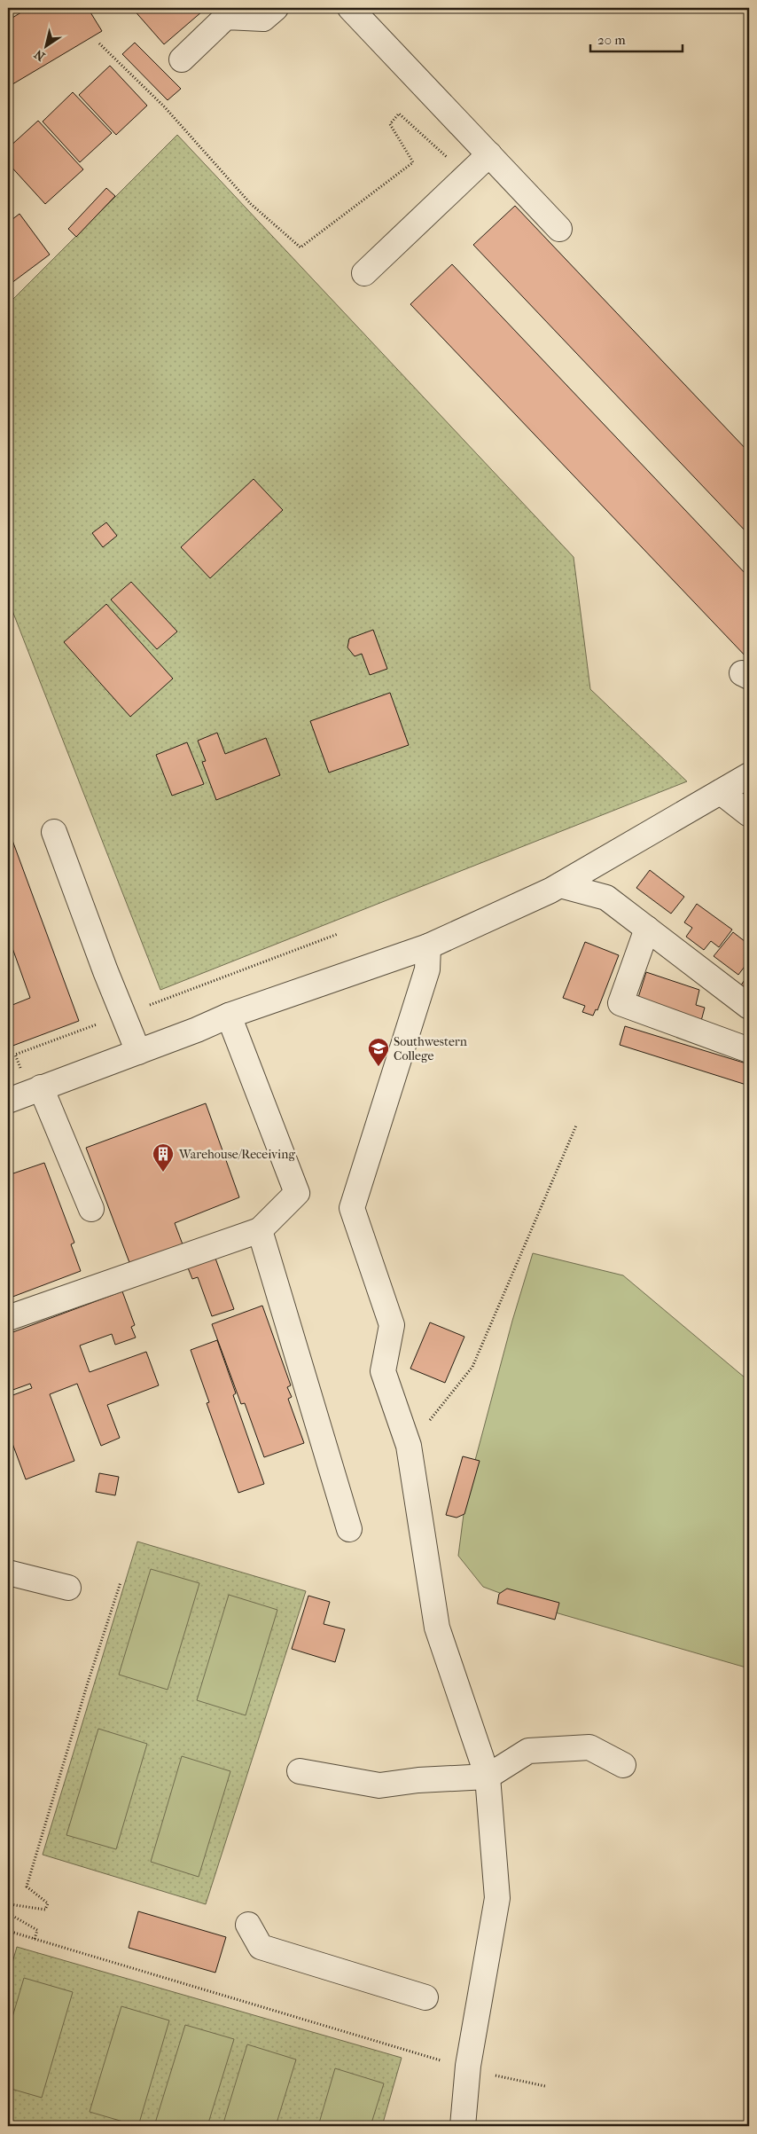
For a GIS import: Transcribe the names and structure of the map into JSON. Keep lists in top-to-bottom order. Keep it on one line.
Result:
{"places":{"school or university":["Southwestern College"],"building":["Warehouse/Receiving"]},"scale_bar":"20 m","north":"bottom left"}
